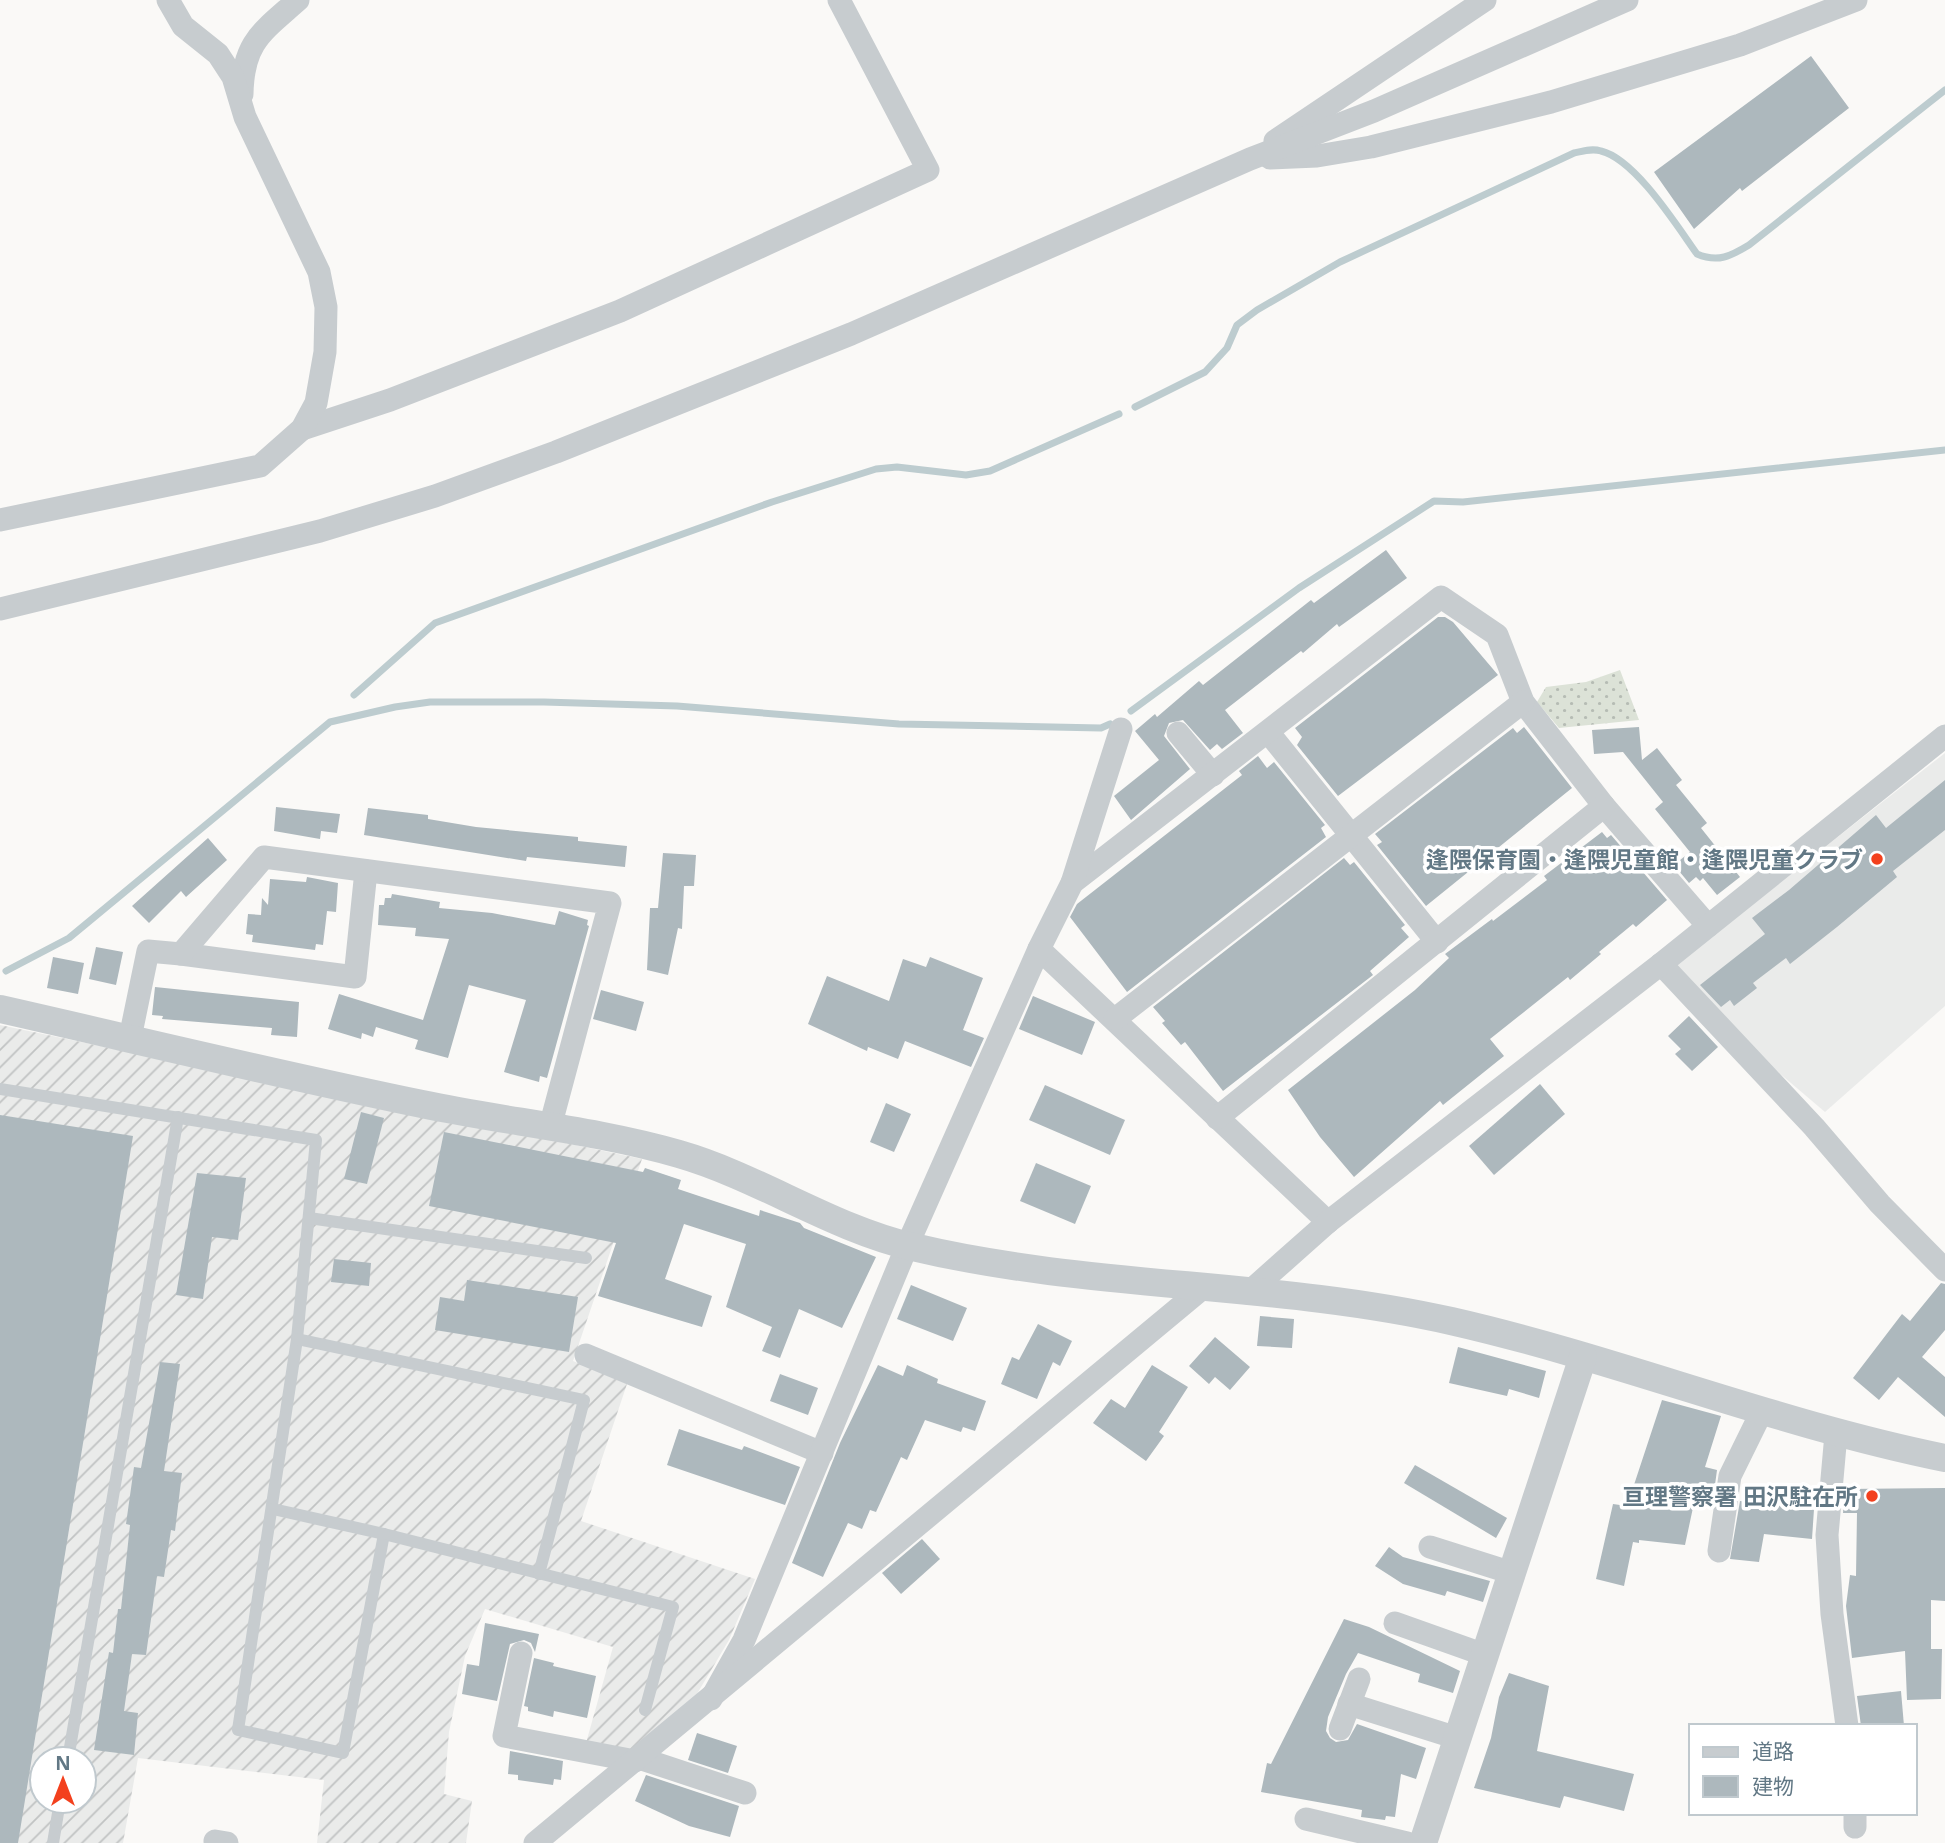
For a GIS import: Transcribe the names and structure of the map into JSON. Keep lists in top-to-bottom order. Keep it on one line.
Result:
{"places":["逢隈保育園・逢隈児童館・逢隈児童クラブ","亘理警察署 田沢駐在所"],"legend":["道路","建物"],"north":"top"}
